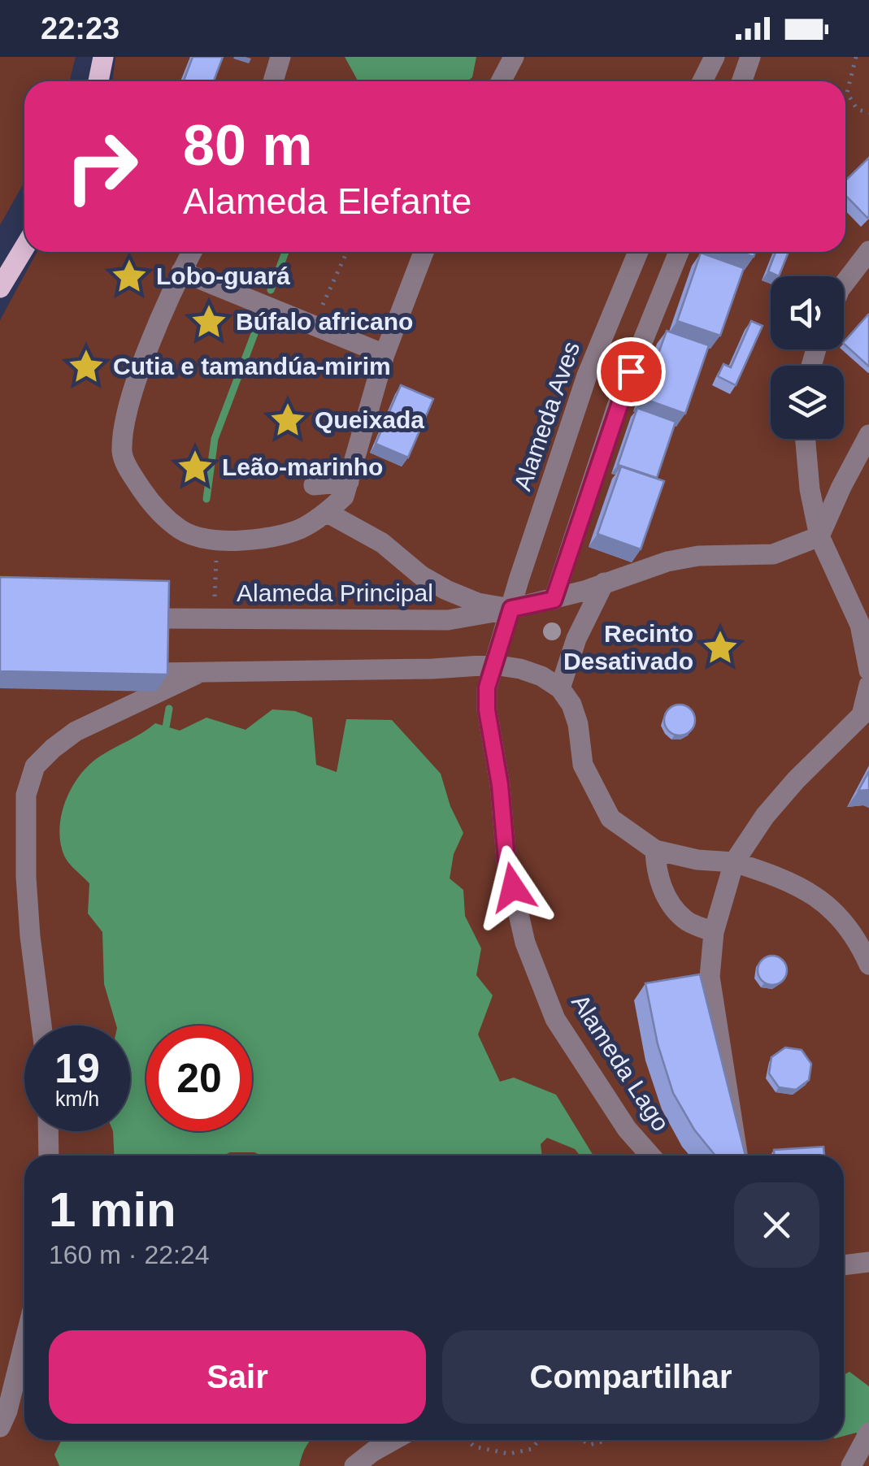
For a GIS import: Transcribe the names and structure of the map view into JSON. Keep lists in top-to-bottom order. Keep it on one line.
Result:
{"streets":{"lane":["Alameda Aves","Alameda Principal","Alameda Lago"]},"crossings":[["Alameda Aves","Alameda Principal"],["Alameda Aves","Alameda Lago"],["Alameda Principal","Alameda Lago"]],"places":{"place":["Lobo-guará","Búfalo africano","Cutia e tamandúa-mirim","Queixada","Leão-marinho","Recinto Desativado"]},"page":{"status":"22:23","turn":["80 m","Alameda Elefante"],"speed":"19 km/h","limit":"20","heading":["1 min","160 m · 22:24"],"buttons":["Sair","Compartilhar"]}}
